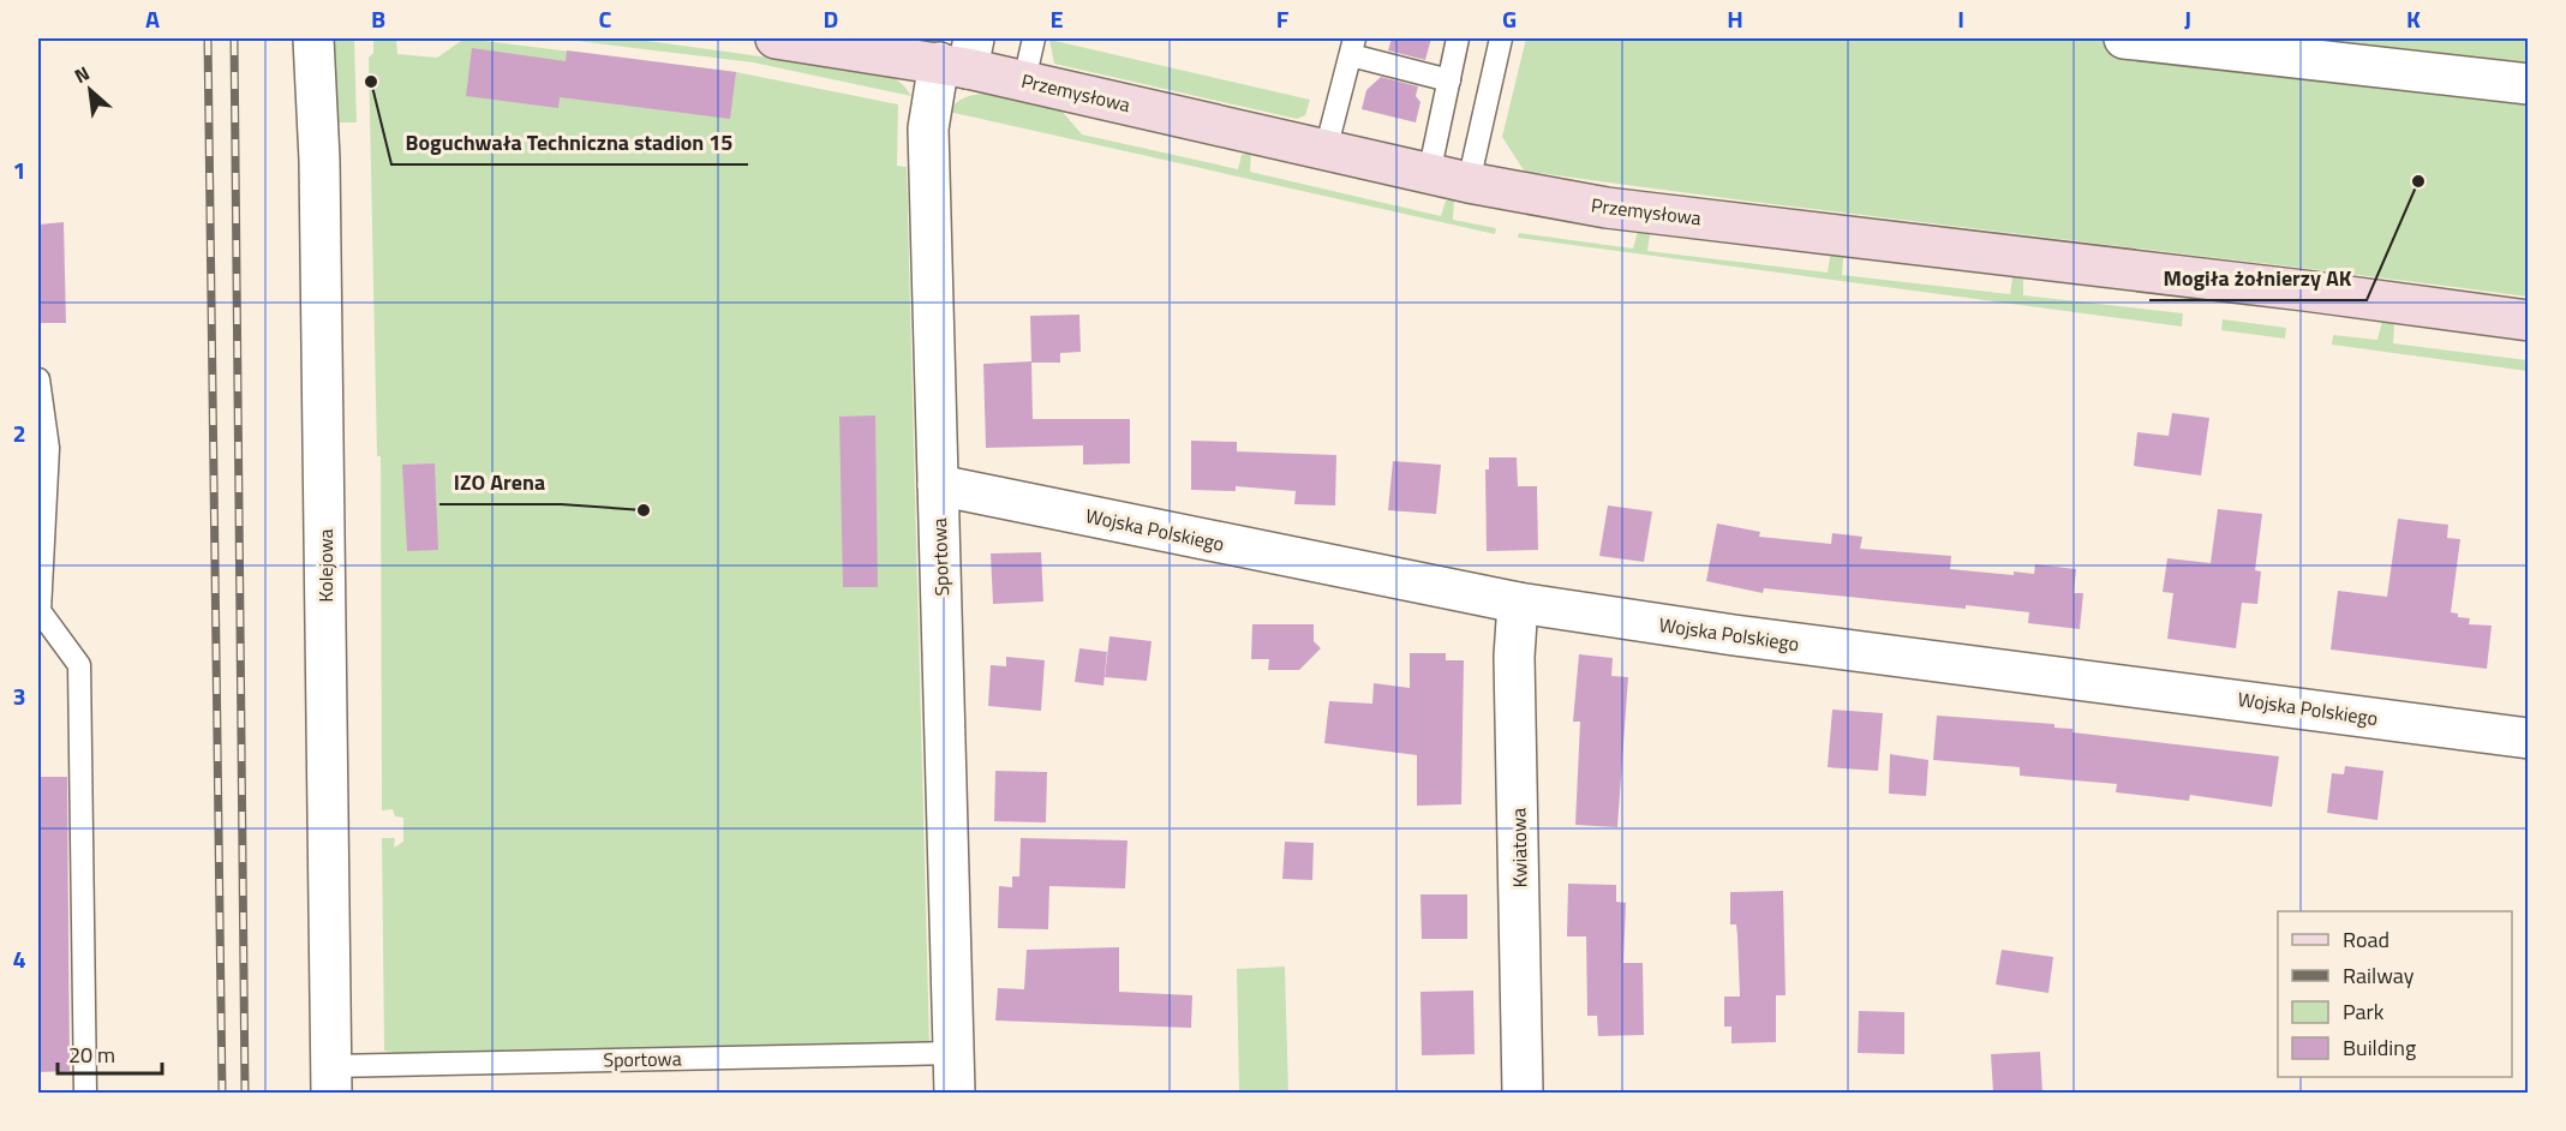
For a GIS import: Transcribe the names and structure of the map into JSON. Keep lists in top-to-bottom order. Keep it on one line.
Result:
{"streets":{"street":["Przemysłowa","Wojska Polskiego","Sportowa","Kolejowa","Kwiatowa"]},"crossings":[["Przemysłowa","Sportowa"],["Wojska Polskiego","Sportowa"],["Wojska Polskiego","Kwiatowa"],["Sportowa","Kolejowa"]],"places":["Boguchwała Techniczna stadion 15","Mogiła żołnierzy AK","IZO Arena"],"legend":["Road","Railway","Park","Building"],"scale_bar":"20 m","north":"top left","grid":{"columns":["A","B","C","D","E","F","G","H","I","J","K"],"rows":["1","2","3","4"]}}
